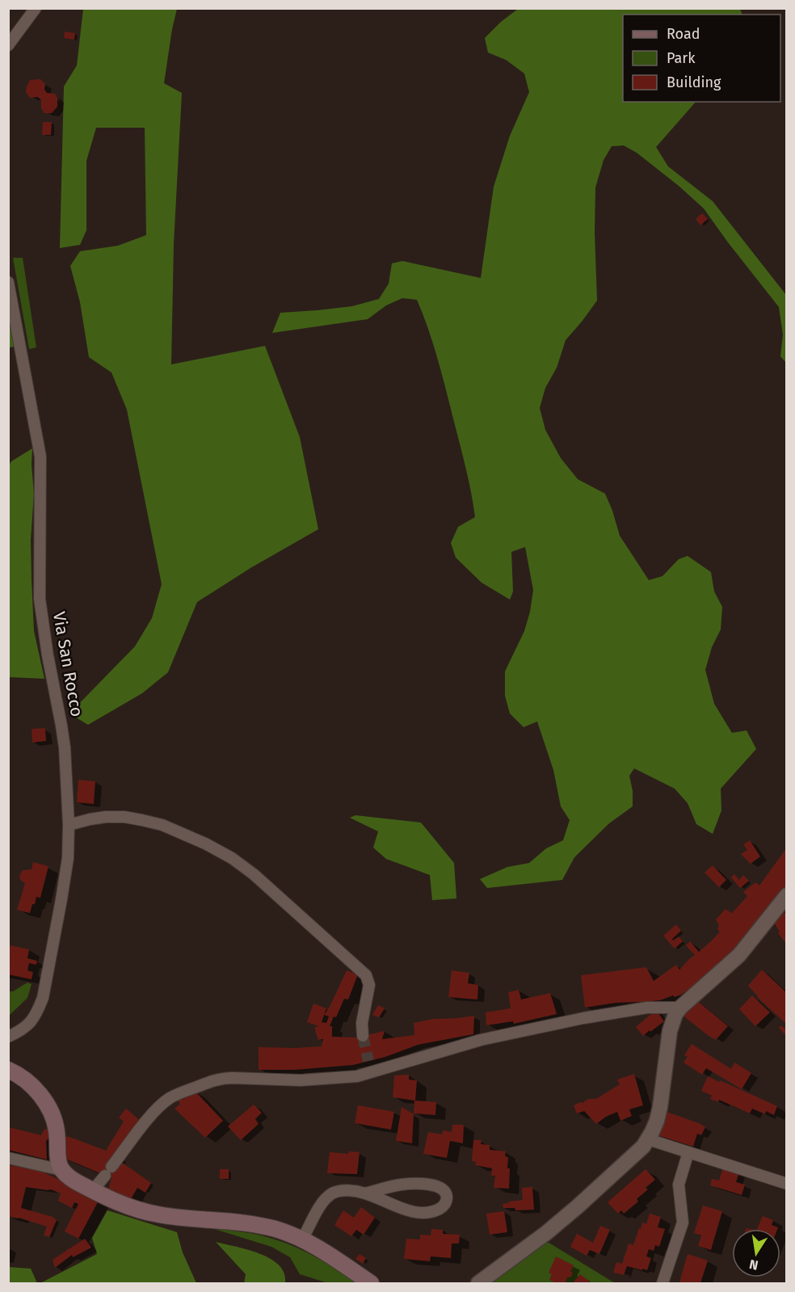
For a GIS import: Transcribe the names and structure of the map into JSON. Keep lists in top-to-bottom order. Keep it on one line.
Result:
{"streets":{"street":["Via San Rocco"]},"legend":["Road","Park","Building"],"north":"bottom"}
